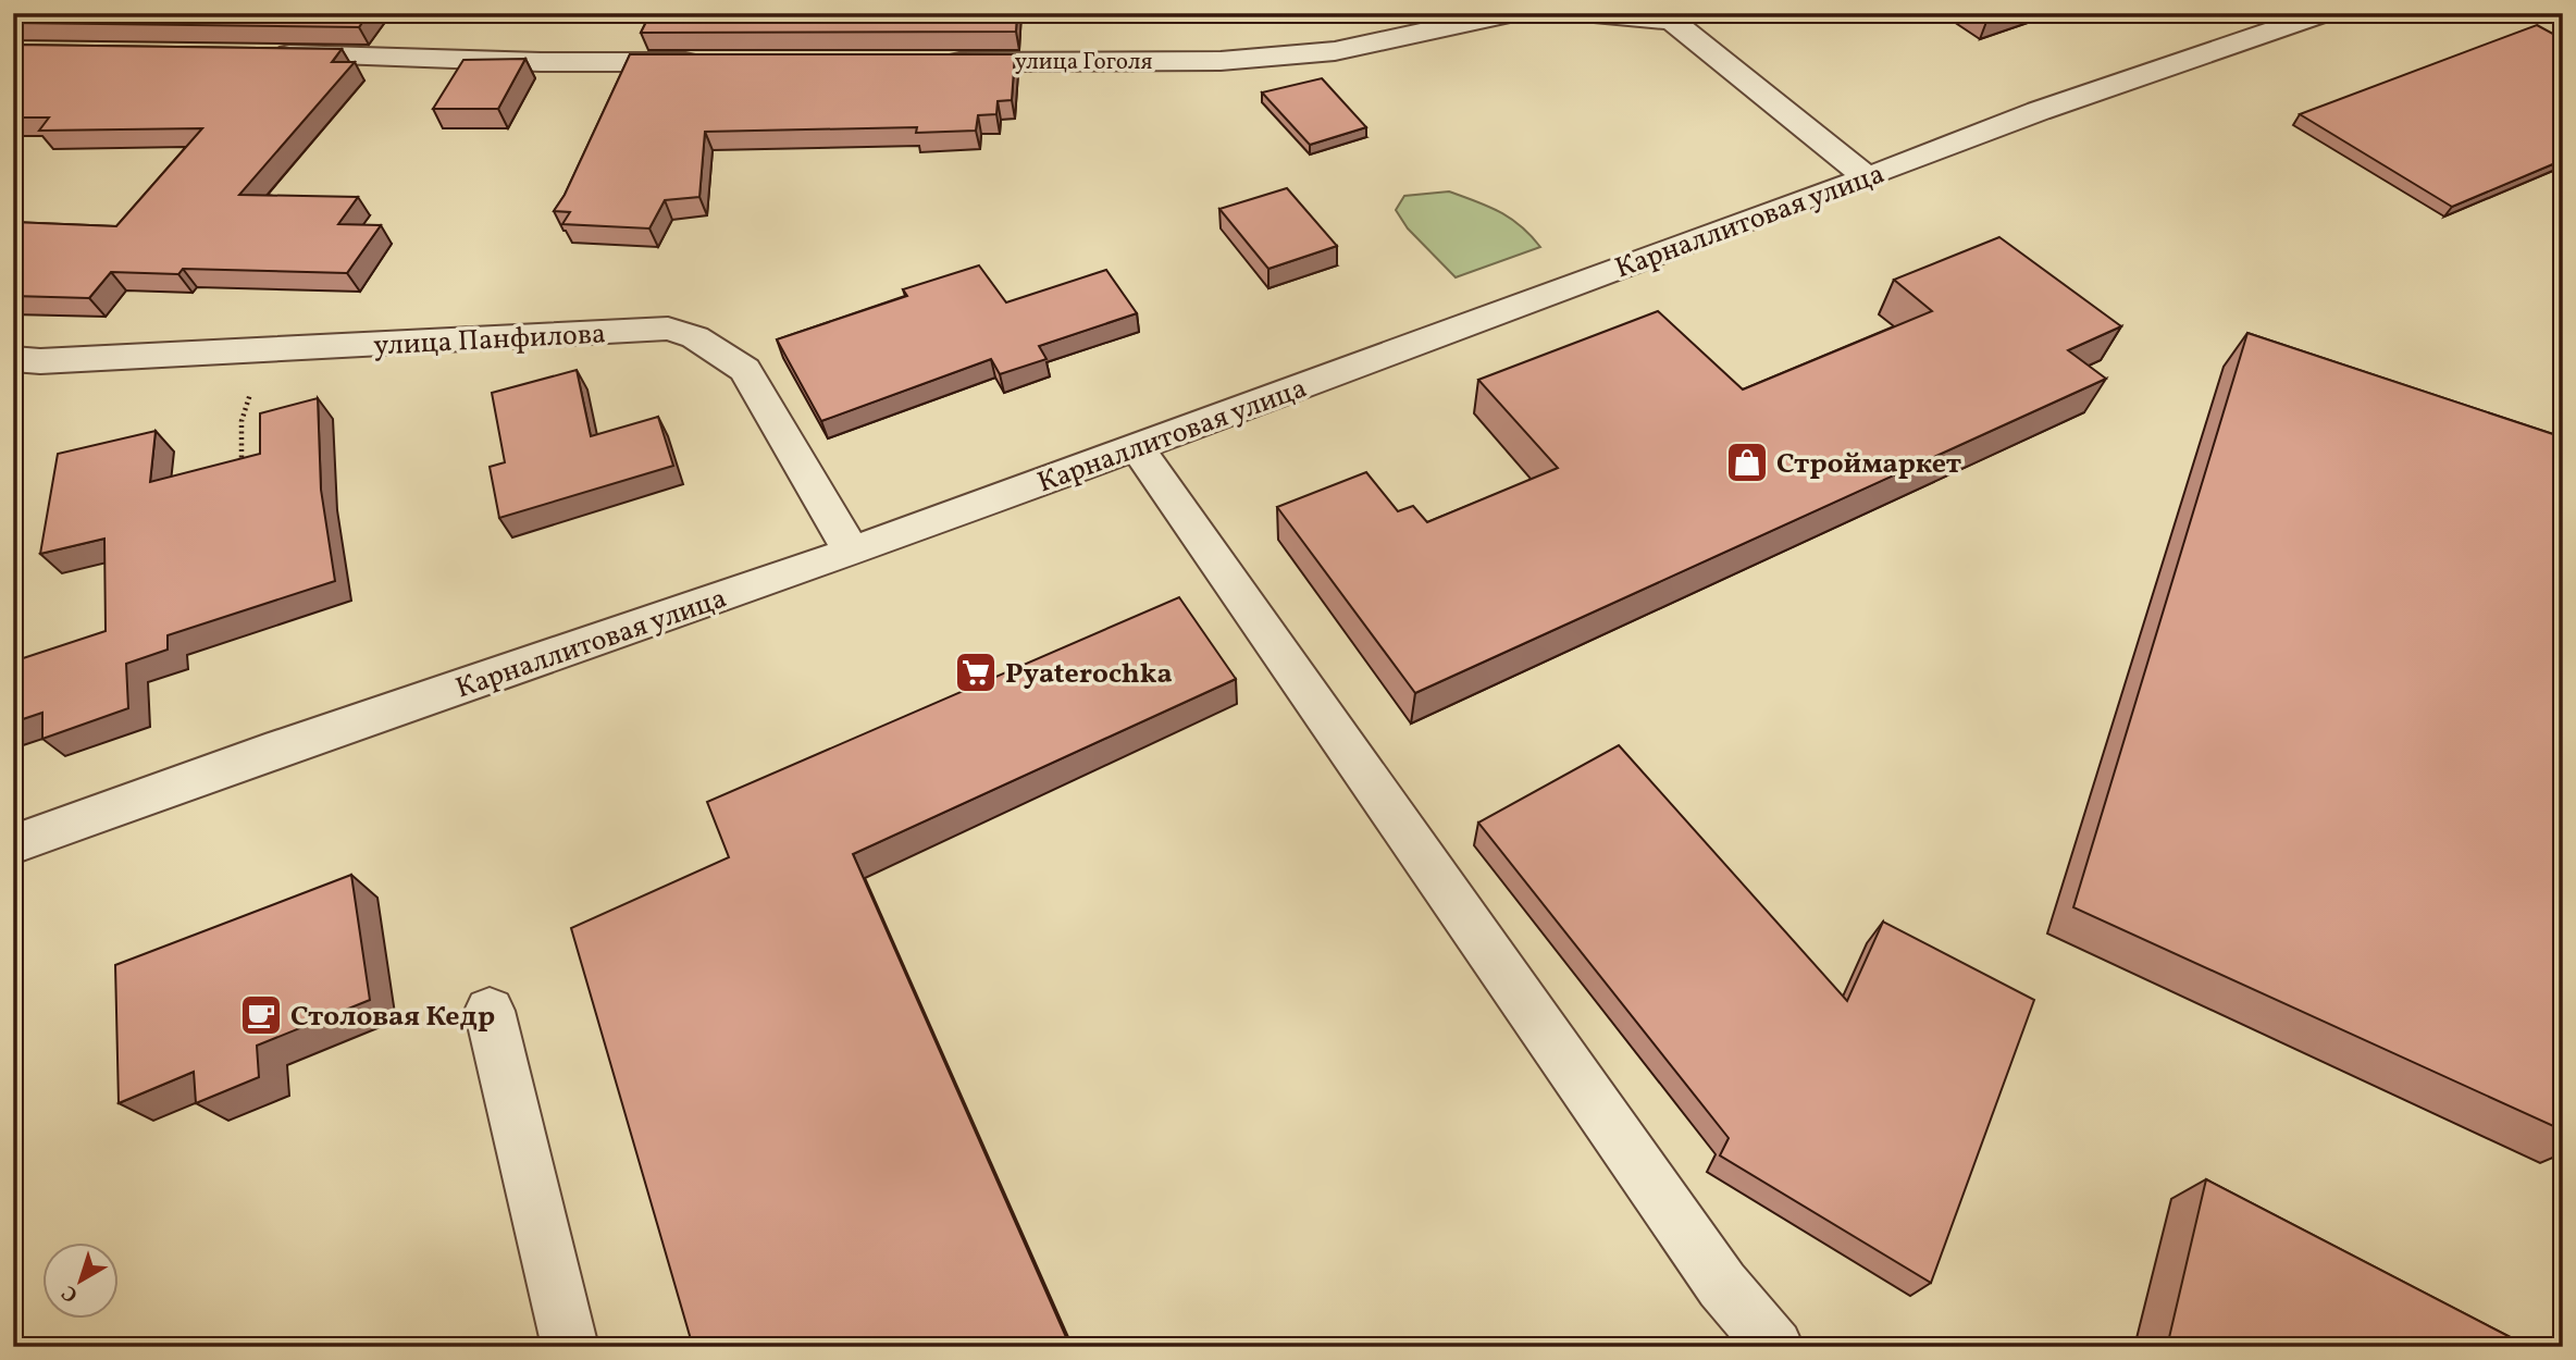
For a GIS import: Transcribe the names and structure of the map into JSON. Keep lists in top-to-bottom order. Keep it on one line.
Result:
{"streets":{"street":["улица Гоголя","Карналлитовая улица","улица Панфилова"]},"crossings":[["Карналлитовая улица","улица Панфилова"]],"places":{"shop":["Строймаркет"],"supermarket":["Pyaterochka"],"cafe":["Столовая Кедр"]},"north":"bottom left"}
